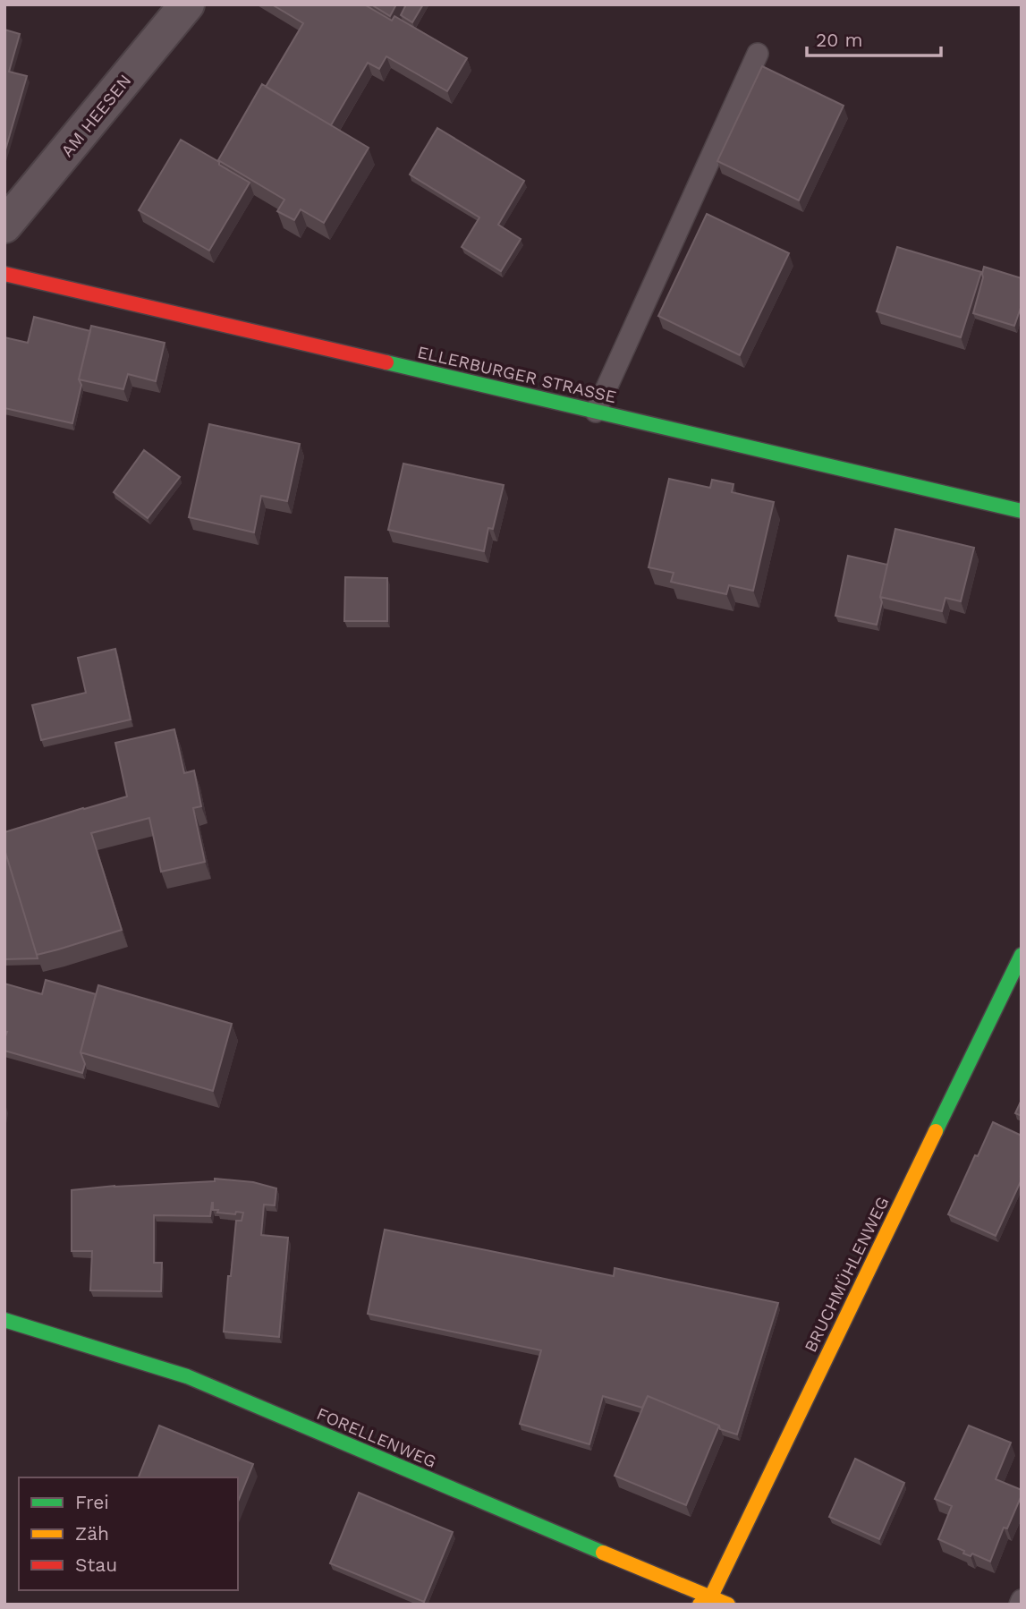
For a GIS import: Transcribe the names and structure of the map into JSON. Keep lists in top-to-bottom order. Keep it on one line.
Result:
{"streets":{"street":["AM HEESEN","ELLERBURGER STRASSE","BRUCHMÜHLENWEG","FORELLENWEG"]},"crossings":[["BRUCHMÜHLENWEG","FORELLENWEG"]],"legend":["Frei","Zäh","Stau"],"scale_bar":"20 m"}
